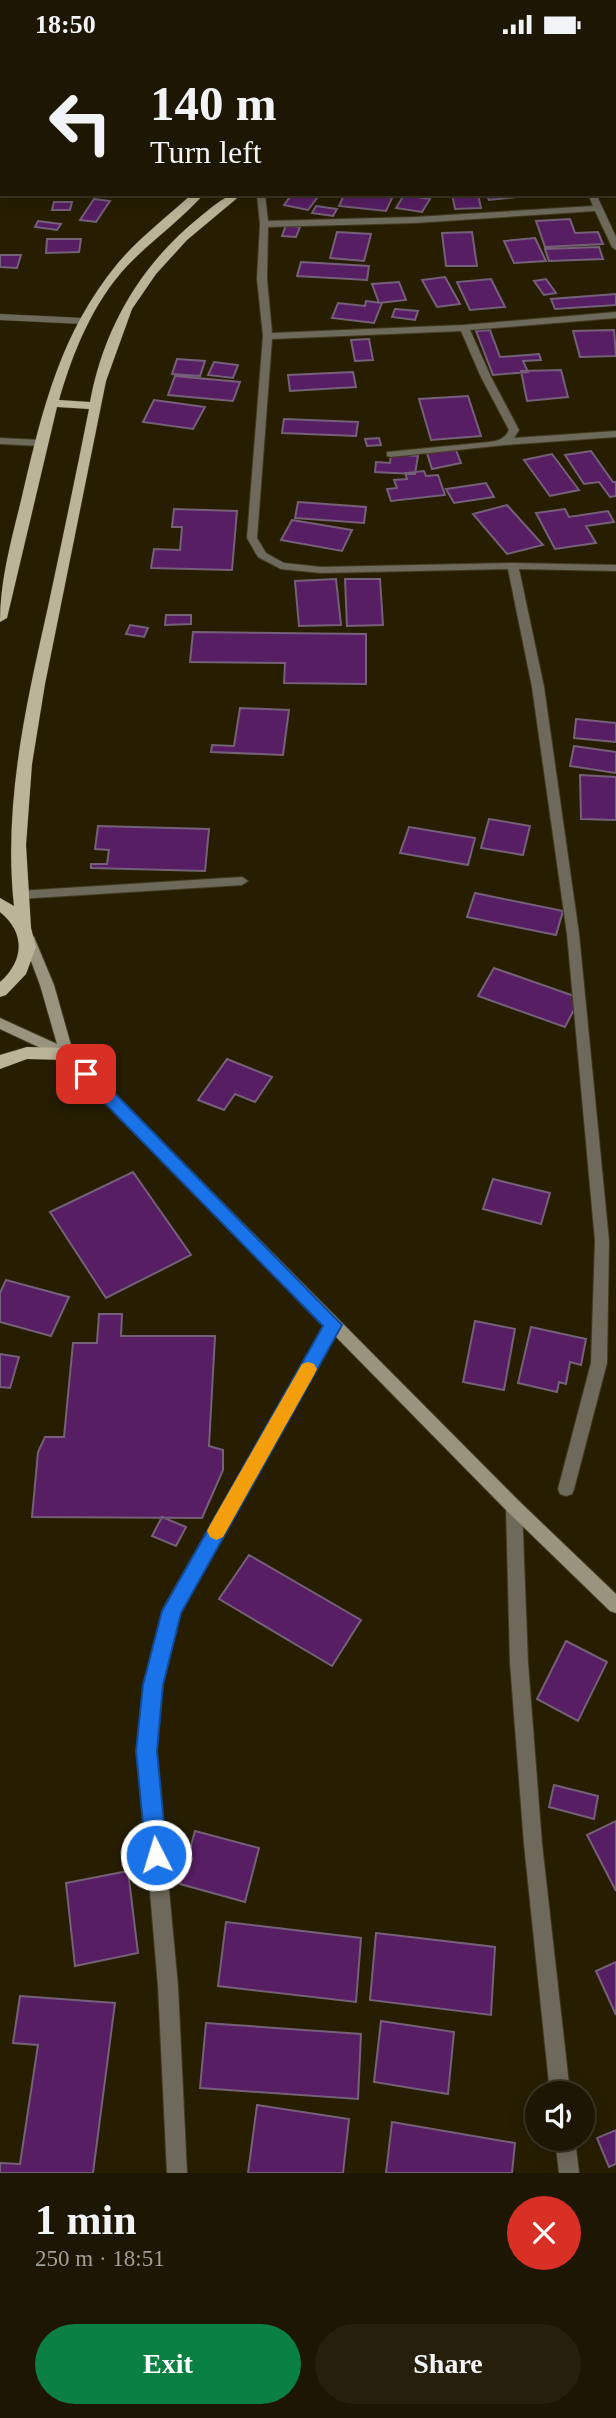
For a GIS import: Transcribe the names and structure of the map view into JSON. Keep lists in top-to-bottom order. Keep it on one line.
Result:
{"page":{"status":"18:50","turn":["140 m","Turn left"],"heading":["1 min","250 m · 18:51"],"buttons":["Exit","Share"]}}
